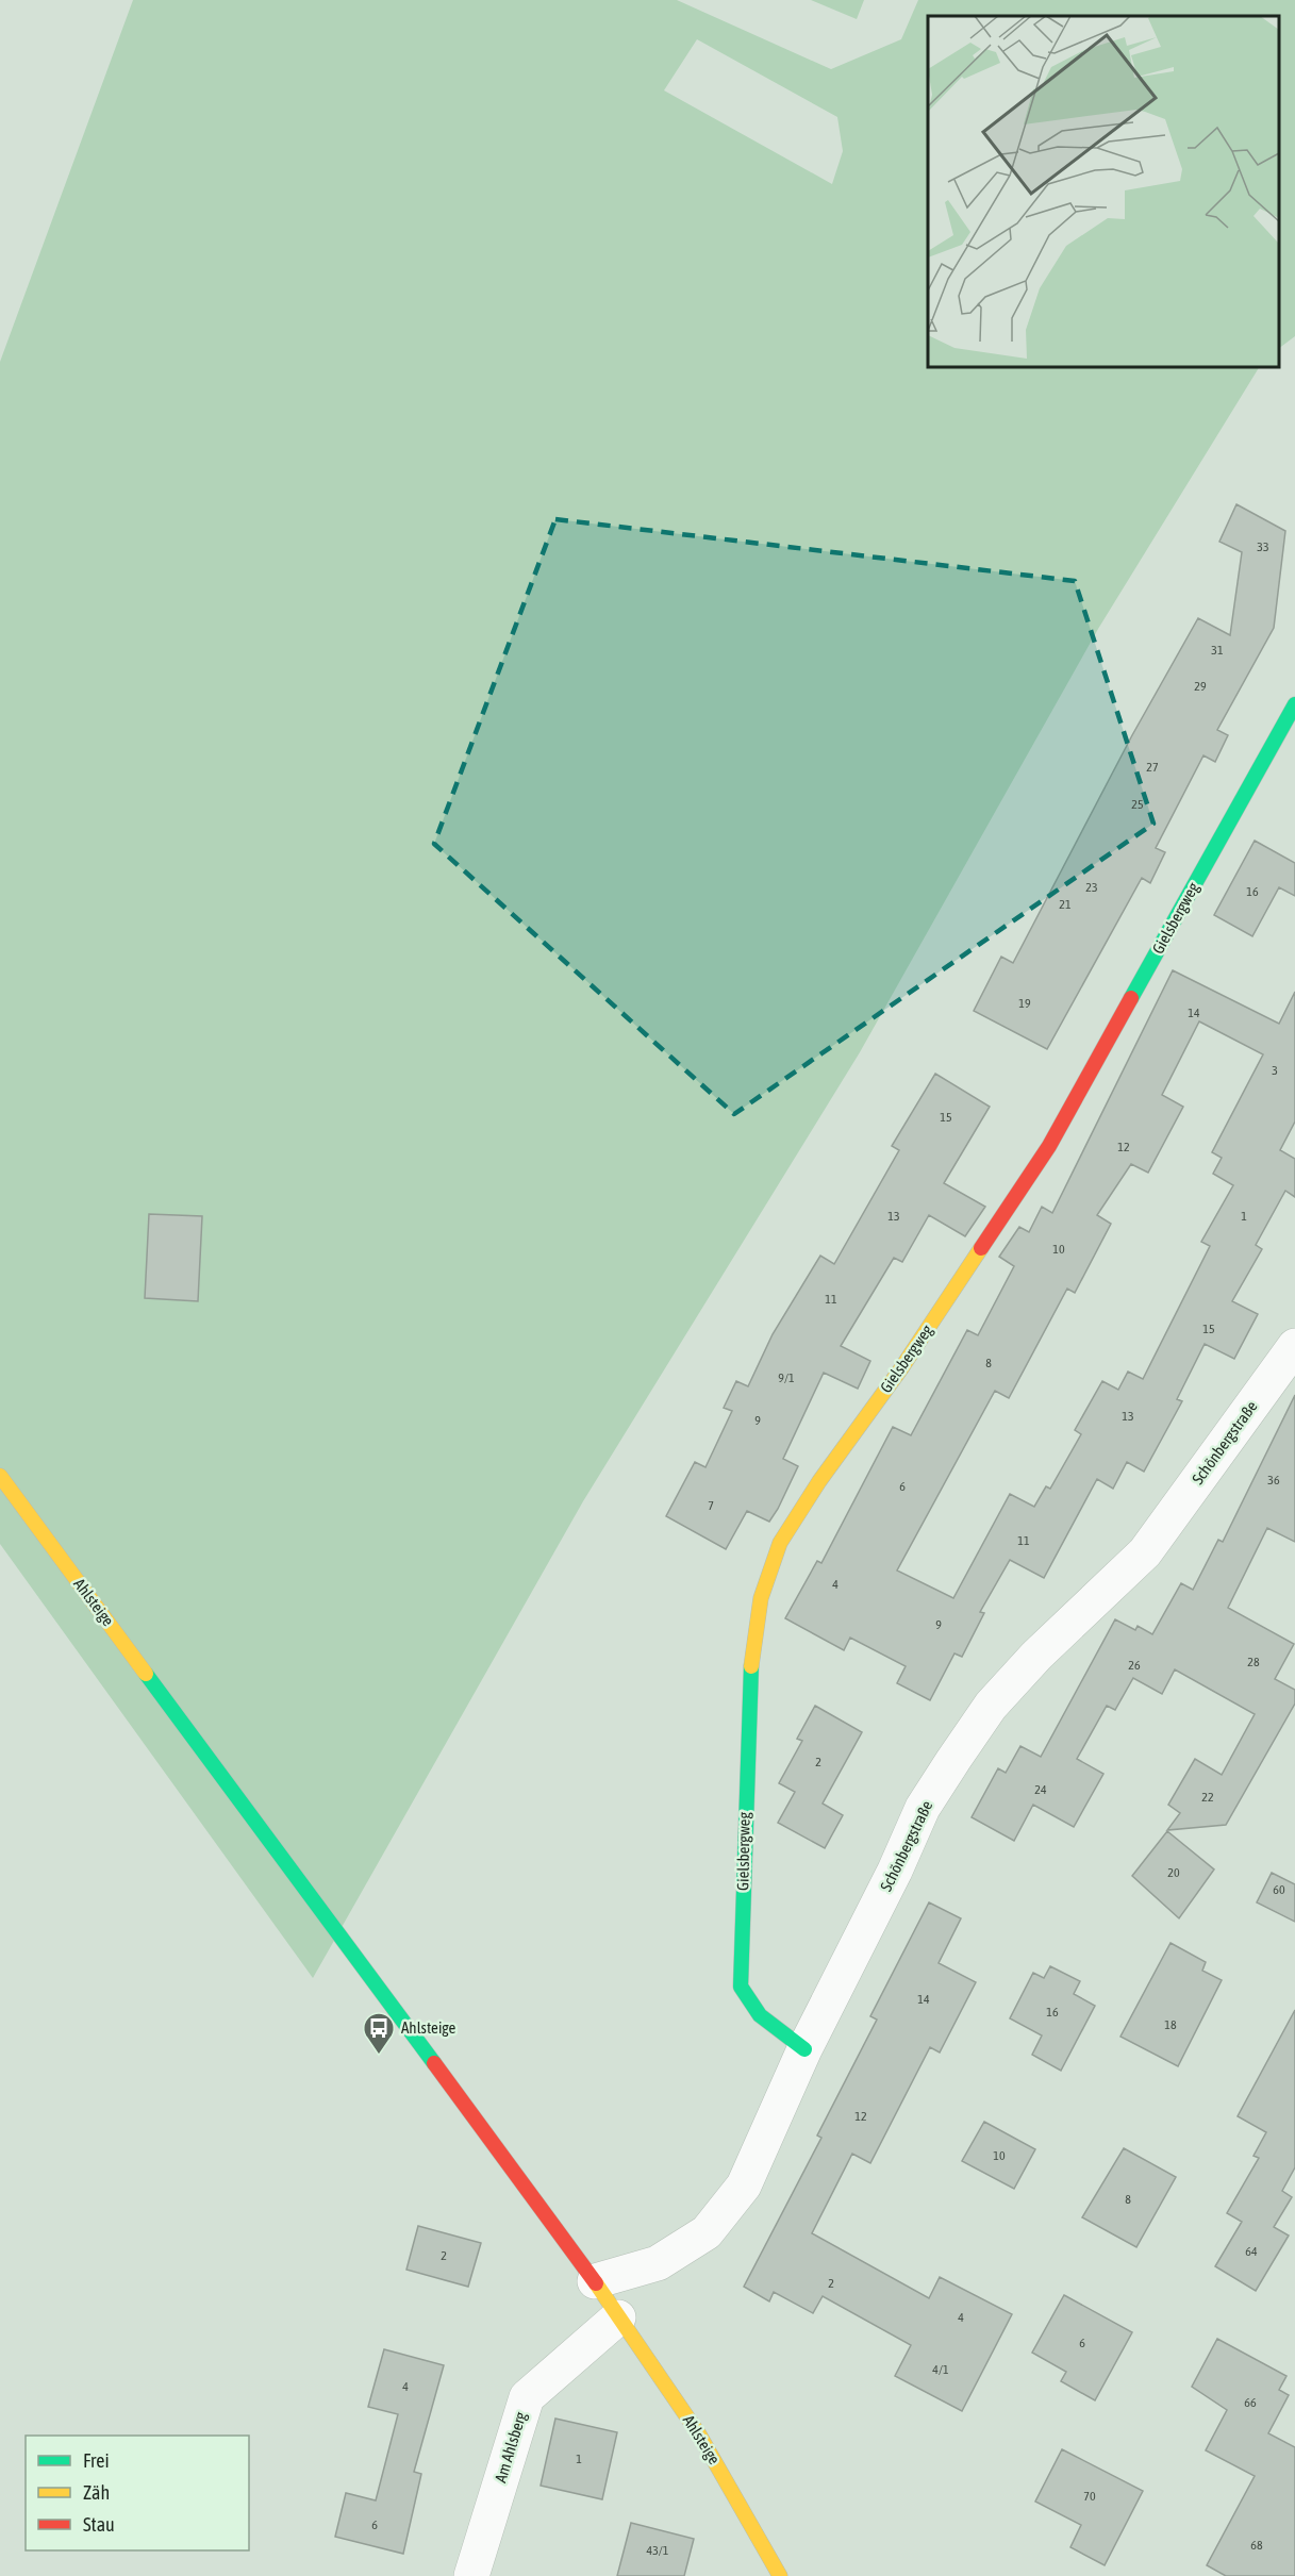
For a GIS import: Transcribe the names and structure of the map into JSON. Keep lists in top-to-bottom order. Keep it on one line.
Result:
{"streets":{"street":["Gielsbergweg","Schönbergstraße","Ahlsteige","Am Ahlsberg"]},"crossings":[["Gielsbergweg","Schönbergstraße"],["Schönbergstraße","Ahlsteige"],["Ahlsteige","Am Ahlsberg"]],"places":{"bus stop":["Ahlsteige"]},"house_numbers":["33","31","29","27","25","23","16","21","19","14","3","15","12","13","1","10","11","15","8","9/1","13","9","36","6","7","11","4","9","28","26","2","24","22","20","60","14","16","18","12","10","8","64","2","2","4","6","4/1","4","66","1","70","6","68","43/1"],"legend":["Frei","Zäh","Stau"]}
